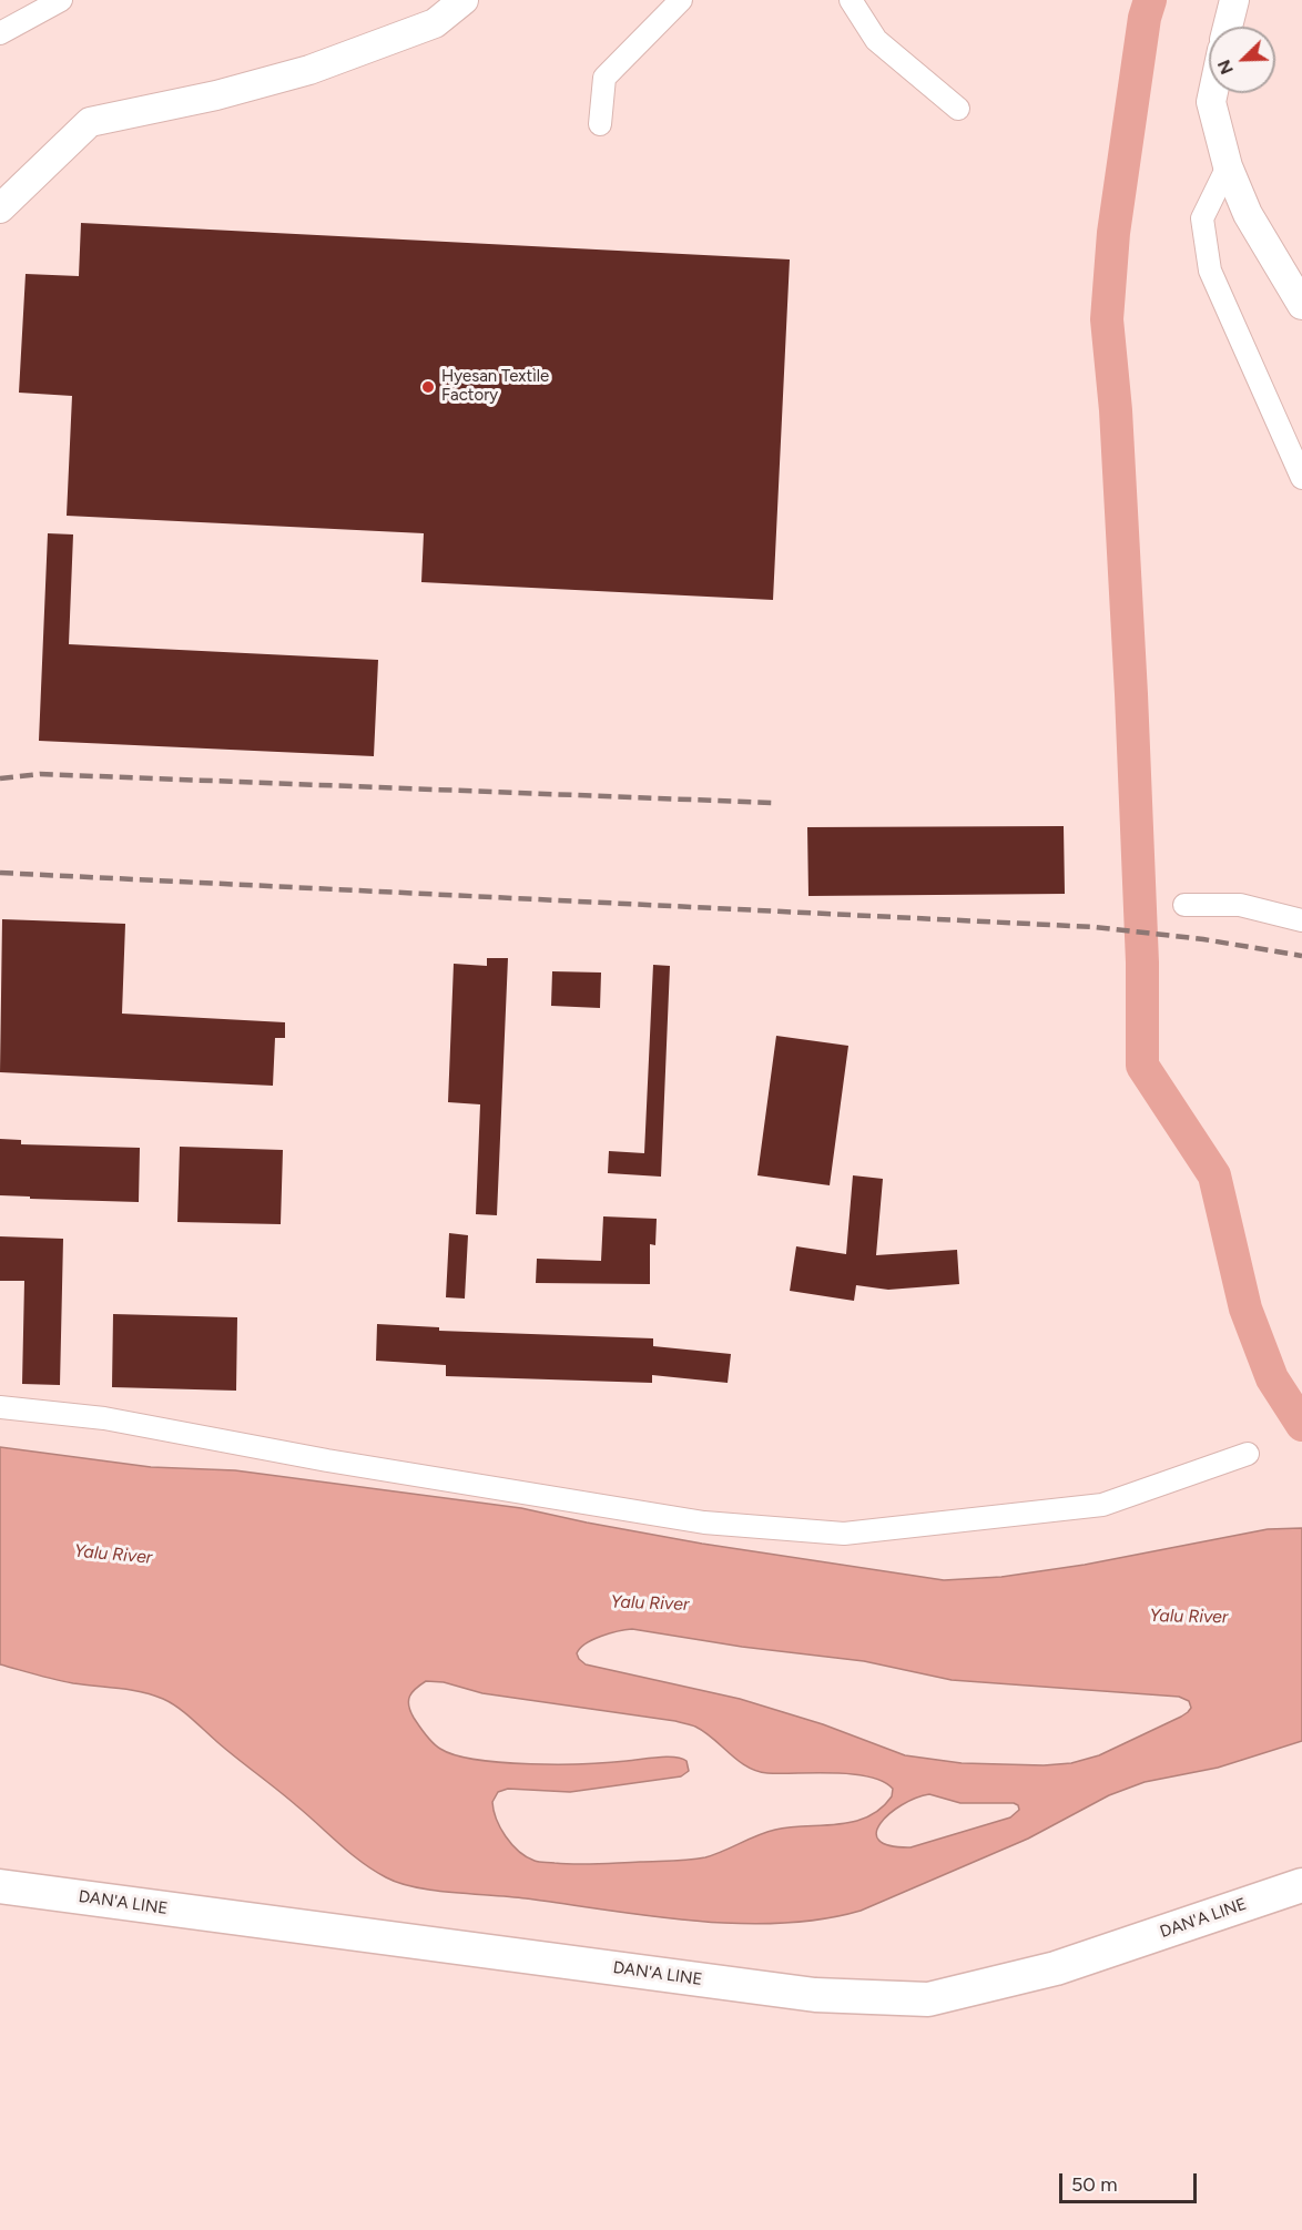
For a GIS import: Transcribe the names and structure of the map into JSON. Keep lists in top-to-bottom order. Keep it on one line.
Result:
{"streets":{"highway":["DAN'A LINE"]},"water":["Yalu River"],"places":["Hyesan Textile Factory"],"scale_bar":"50 m","north":"bottom left"}
